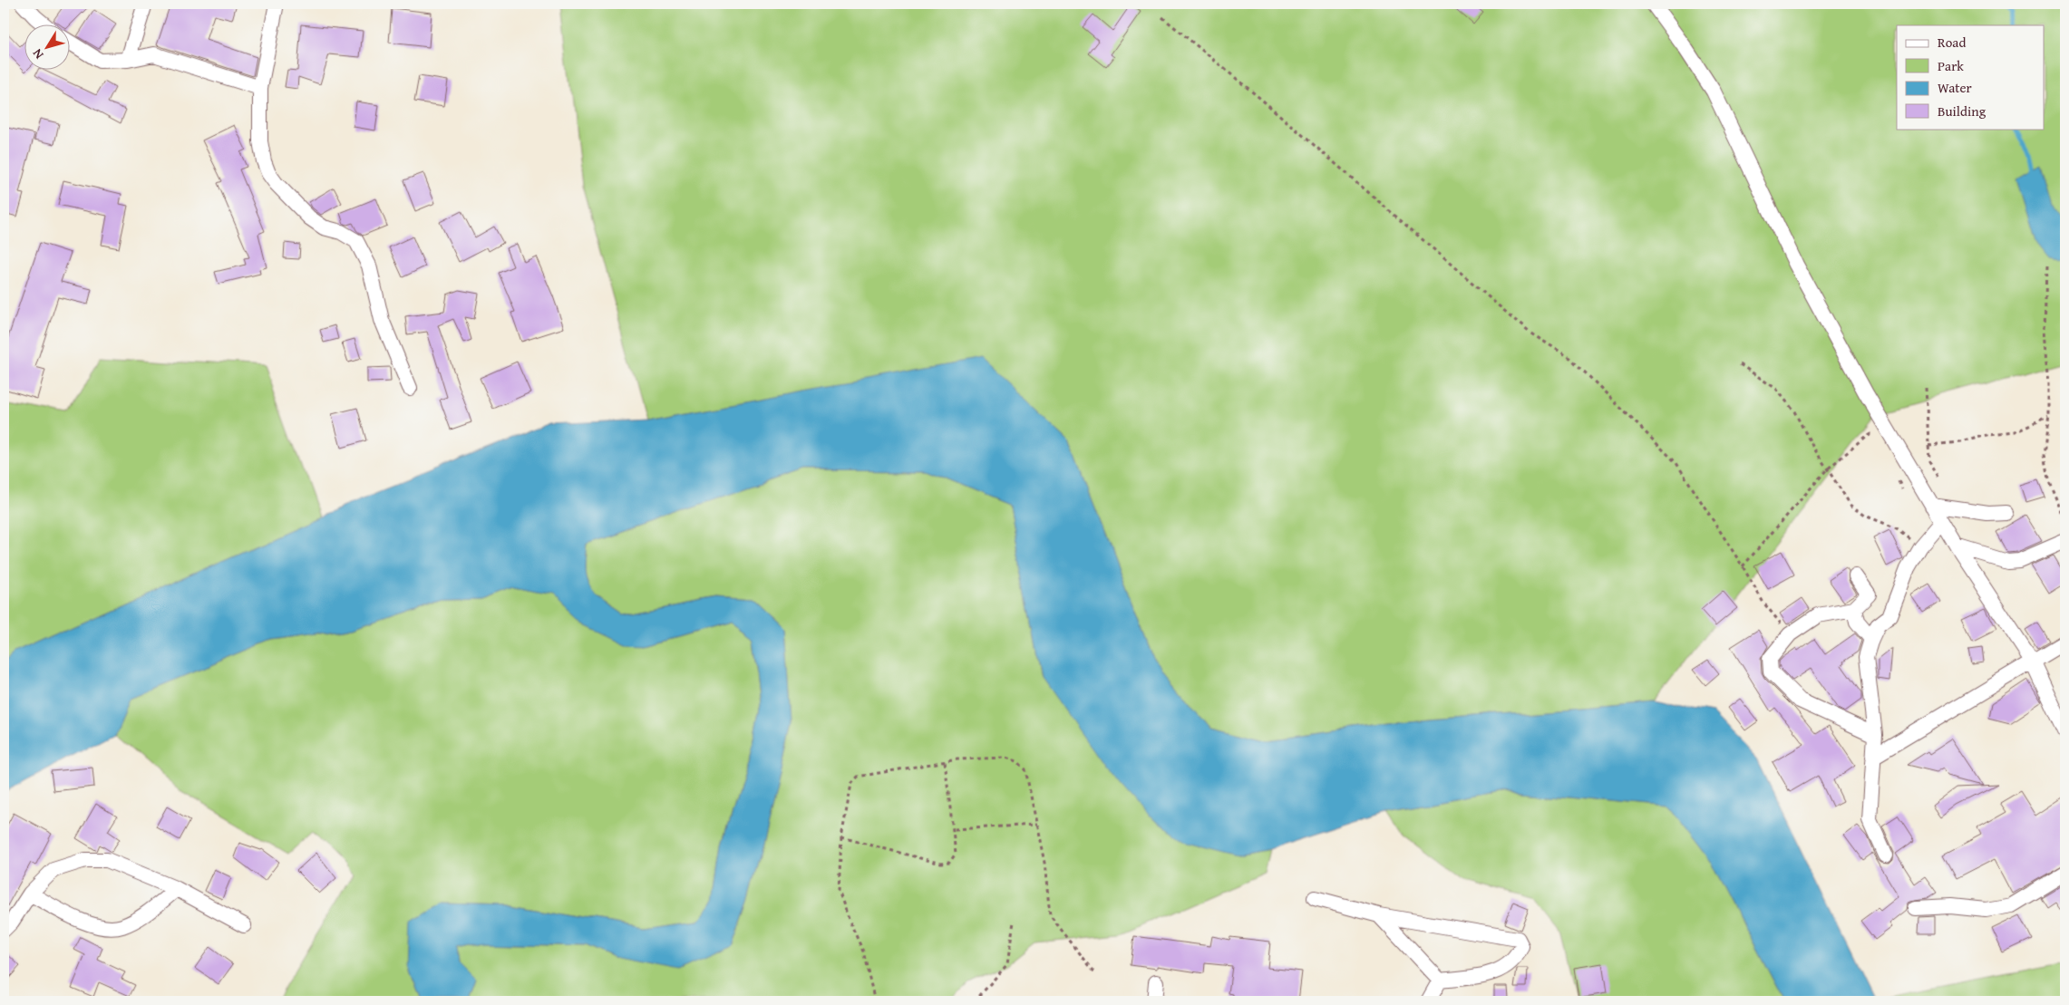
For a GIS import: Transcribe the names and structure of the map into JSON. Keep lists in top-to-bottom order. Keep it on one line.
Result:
{"legend":["Road","Park","Water","Building"],"north":"bottom left"}
